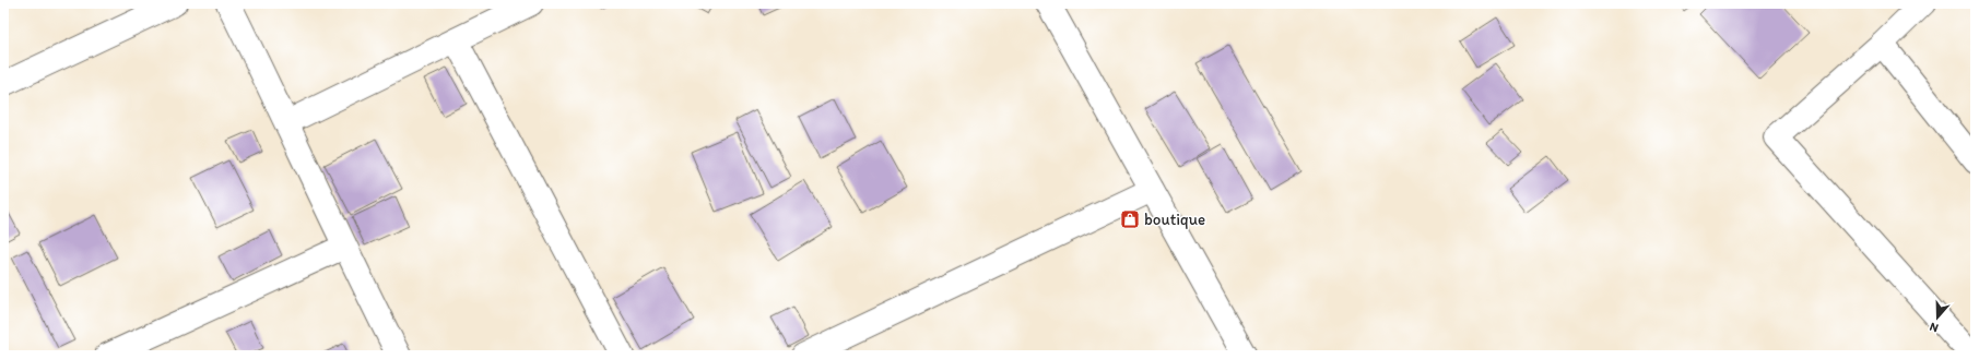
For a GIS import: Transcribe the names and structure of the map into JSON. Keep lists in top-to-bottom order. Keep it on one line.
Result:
{"places":{"shop":["boutique"]},"north":"bottom"}
